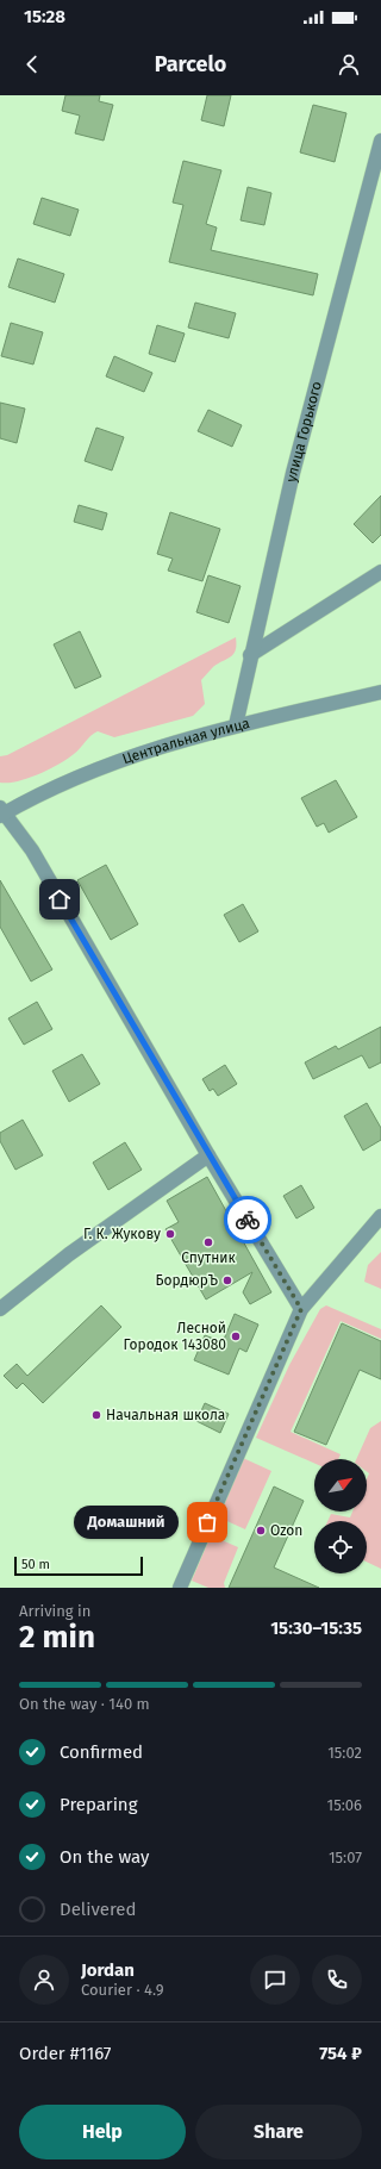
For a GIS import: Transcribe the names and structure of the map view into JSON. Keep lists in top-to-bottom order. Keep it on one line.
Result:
{"streets":{"street":["улица Горького","Центральная улица"]},"crossings":[["улица Горького","Центральная улица"]],"places":["Г. К. Жукову","Спутник","БордюрЪ","Лесной Городок 143080","Начальная школа","Домашний","Ozon"],"scale_bar":"50 m","north":"top right","page":{"status":"15:28","header":"Parcelo","bubble":"Домашний","scale":"50 m","heading":["2 min","Arriving in","15:30–15:35"],"panel":["Jordan","Courier · 4.9","Order #1167","754 ₽"],"bar":"On the way · 140 m","list":[["Confirmed","15:02"],["Preparing","15:06"],["On the way","15:07"],"Delivered"],"buttons":["Help","Share"]}}
